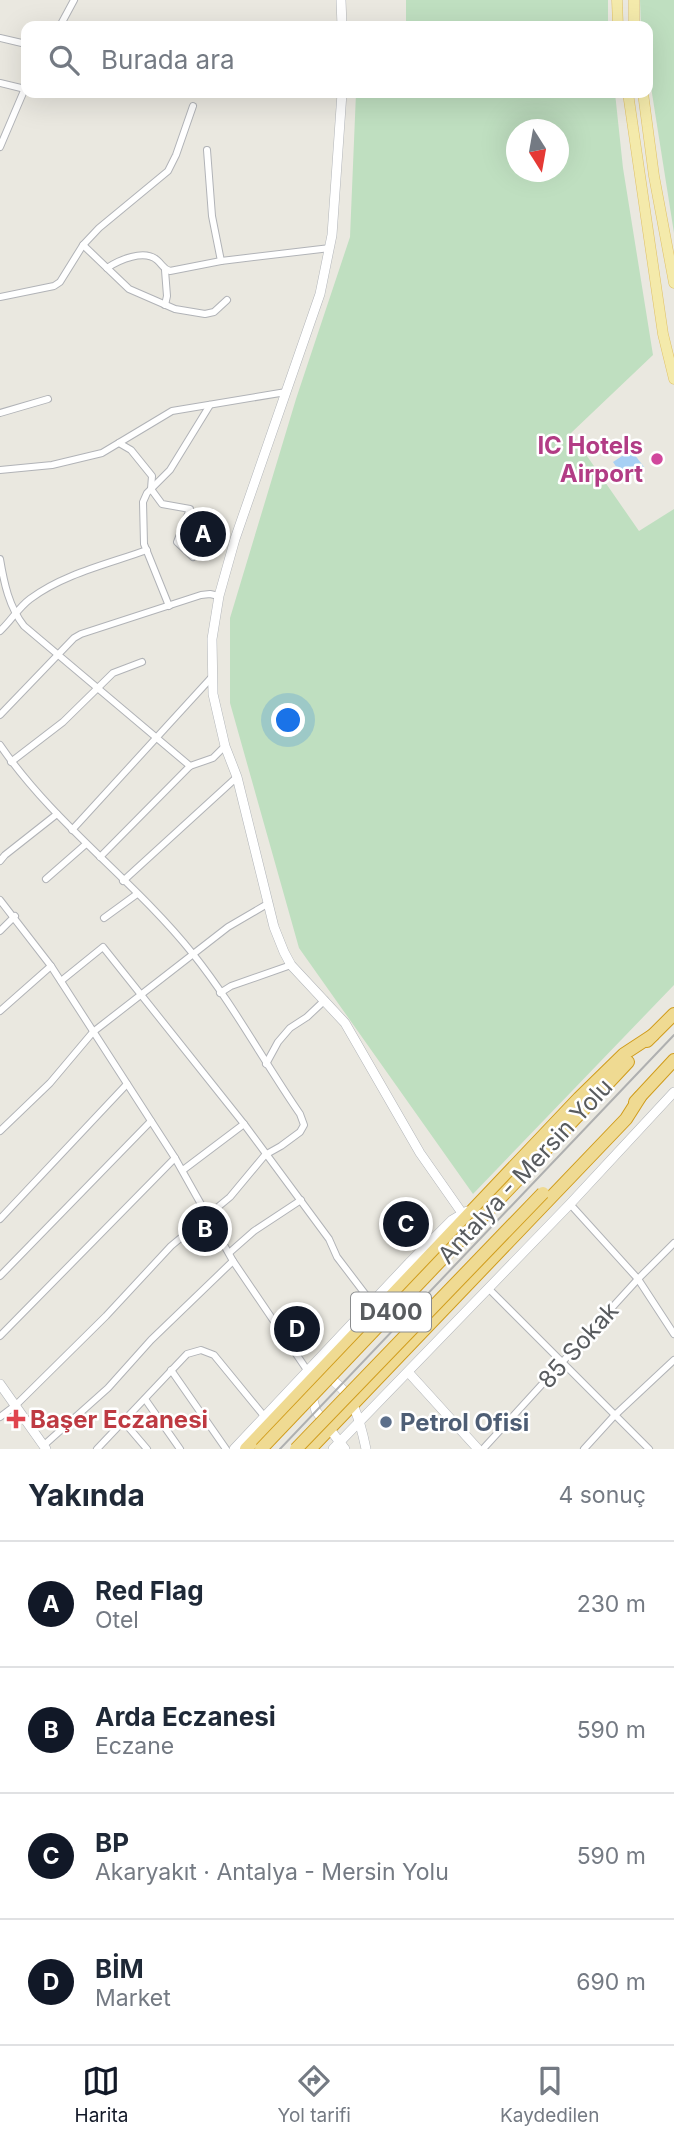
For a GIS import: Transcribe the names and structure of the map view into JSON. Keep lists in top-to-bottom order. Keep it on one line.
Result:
{"streets":{"highway":["Antalya - Mersin Yolu","D400"],"street":["85 Sokak"]},"places":{"other":["IC Hotels Airport","Petrol Ofisi"],"health":["Başer Eczanesi"]},"north":"bottom","page":{"search":"Burada ara","pins":["A","C","B","D"],"heading":["Yakında","4 sonuç"],"list":[{"mark":"A","name":"Red Flag","note":"Otel","value":"230 m"},{"mark":"B","name":"Arda Eczanesi","note":"Eczane","value":"590 m"},{"mark":"C","name":"BP","note":"Akaryakıt · Antalya - Mersin Yolu","value":"590 m"},{"mark":"D","name":"BİM","note":"Market","value":"690 m"}],"nav":["Harita","Yol tarifi","Kaydedilen"]}}
